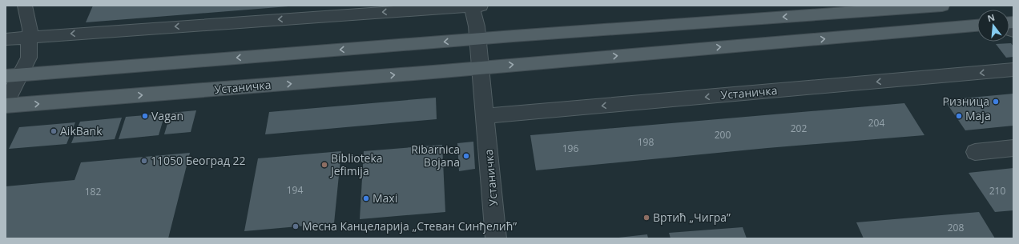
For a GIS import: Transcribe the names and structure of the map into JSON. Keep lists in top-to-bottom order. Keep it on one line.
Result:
{"streets":{"main road":["Устаничка"]},"places":["Ризница","Vagan","Maja","AikBank","Ribarnica Bojana","11050 Београд 22","Biblioteka Jefimija","Maxi","Вртић „Чигра”","Месна Канцеларија „Стеван Синђелић”"],"house_numbers":["204","202","200","198","196","194","210","182","208"],"north":"top"}
